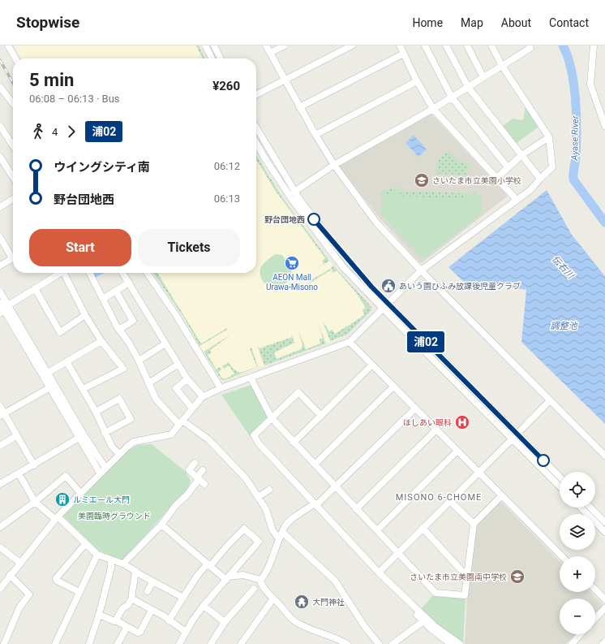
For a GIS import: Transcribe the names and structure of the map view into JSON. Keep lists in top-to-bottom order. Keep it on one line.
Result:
{"districts":["MISONO 6-CHOME"],"water":["Ayase River","伝右川","調整池"],"parks":["美園臨時グラウンド"],"places":{"school or university":["さいたま市立美園小学校","さいたま市立美園南中学校"],"other":["野台団地西"],"supermarket":["AEON Mall Urawa-Misono"],"public building":["あいう園ひふみ放課後児童クラブ"],"hospital":["ほしあい眼科"],"building":["ルミエール大門"],"temple":["大門神社"]},"lines":["bus line 浦02"],"page":{"header":"Stopwise","nav":["Home","Map","About","Contact"],"on_map":"浦02","heading":["5 min","06:08 – 06:13 · Bus","¥260"],"legs":["4","浦02"],"list":[{"name":"ウイングシティ南","value":"06:12"},{"name":"野台団地西","value":"06:13"}],"buttons":["Start","Tickets"],"map_buttons":["+","−"]}}
